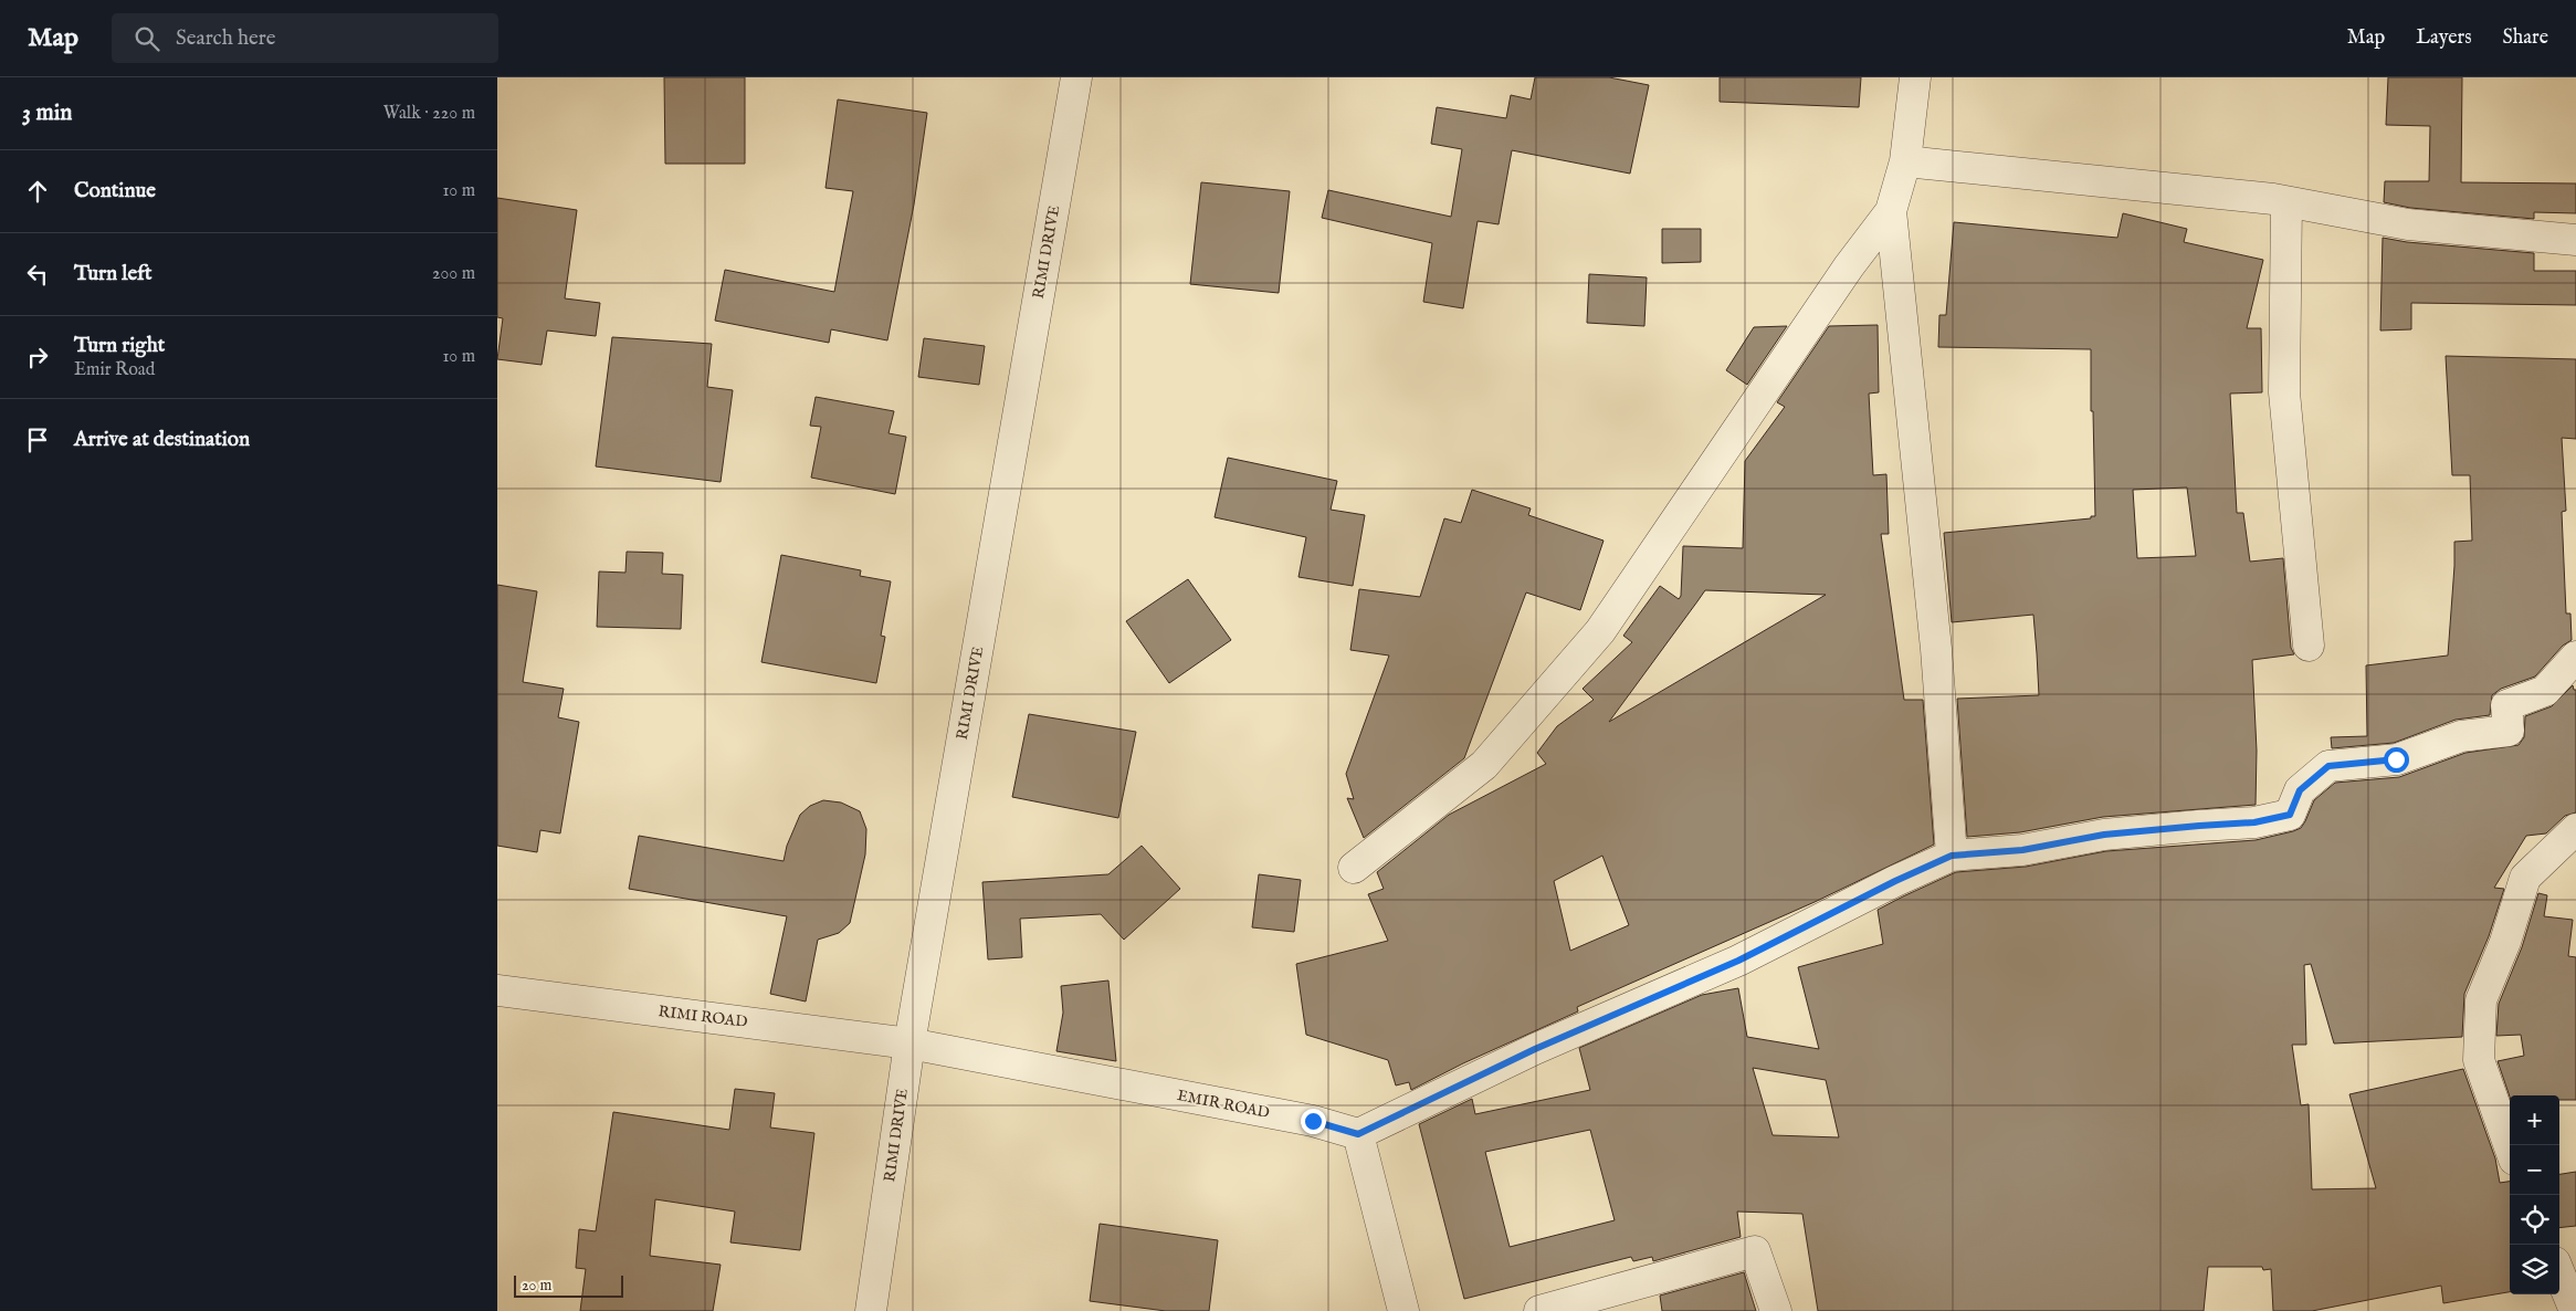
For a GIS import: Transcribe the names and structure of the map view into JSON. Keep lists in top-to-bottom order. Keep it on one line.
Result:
{"streets":{"street":["RIMI DRIVE","RIMI ROAD","EMIR ROAD"]},"crossings":[["RIMI DRIVE","RIMI ROAD"],["RIMI DRIVE","EMIR ROAD"],["RIMI ROAD","EMIR ROAD"]],"scale_bar":"20 m","page":{"header":"Map","search":"Search here","nav":["Map","Layers","Share"],"heading":["3 min","Walk · 220 m"],"list":[["Continue","10 m"],["Turn left","200 m"],["Turn right","Emir Road","10 m"],"Arrive at destination"],"map_buttons":["+","−"],"scale":"20 m"}}
